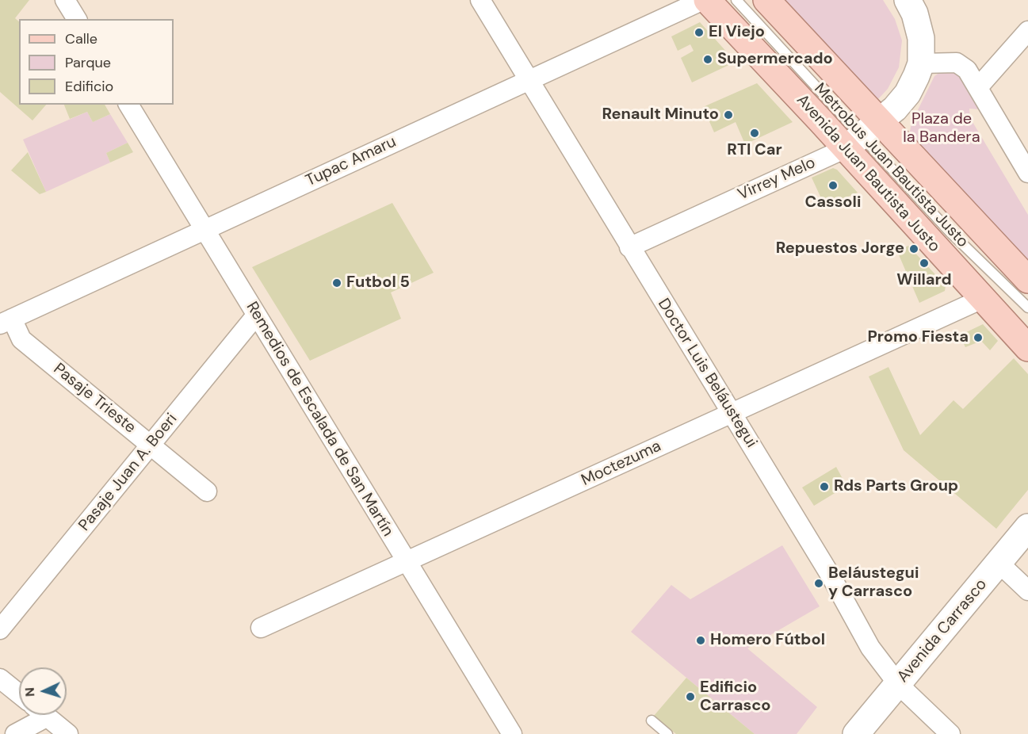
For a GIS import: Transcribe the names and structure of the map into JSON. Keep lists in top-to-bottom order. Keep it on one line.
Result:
{"streets":{"main road":["Avenida Juan Bautista Justo"],"street":["Tupac Amaru","Virrey Melo","Doctor Luis Beláustegui","Pasaje Trieste","Remedios de Escalada de San Martín","Moctezuma","Pasaje Juan A. Boeri","Avenida Carrasco"],"lane":["Metrobus Juan Bautista Justo"]},"crossings":[["Tupac Amaru","Doctor Luis Beláustegui"],["Tupac Amaru","Pasaje Trieste"],["Tupac Amaru","Remedios de Escalada de San Martín"],["Metrobus Juan Bautista Justo","Avenida Juan Bautista Justo"],["Metrobus Juan Bautista Justo","Virrey Melo"],["Avenida Juan Bautista Justo","Virrey Melo"],["Avenida Juan Bautista Justo","Moctezuma"],["Virrey Melo","Doctor Luis Beláustegui"],["Doctor Luis Beláustegui","Moctezuma"],["Doctor Luis Beláustegui","Avenida Carrasco"],["Pasaje Trieste","Pasaje Juan A. Boeri"],["Remedios de Escalada de San Martín","Moctezuma"],["Remedios de Escalada de San Martín","Pasaje Juan A. Boeri"]],"parks":["Plaza de la Bandera"],"places":["El Viejo","Supermercado","Renault Minuto","RTI Car","Cassoli","Repuestos Jorge","Willard","Futbol 5","Promo Fiesta","Rds Parts Group","Beláustegui y Carrasco","Homero Fútbol","Edificio Carrasco"],"legend":["Calle","Parque","Edificio"],"north":"left"}
